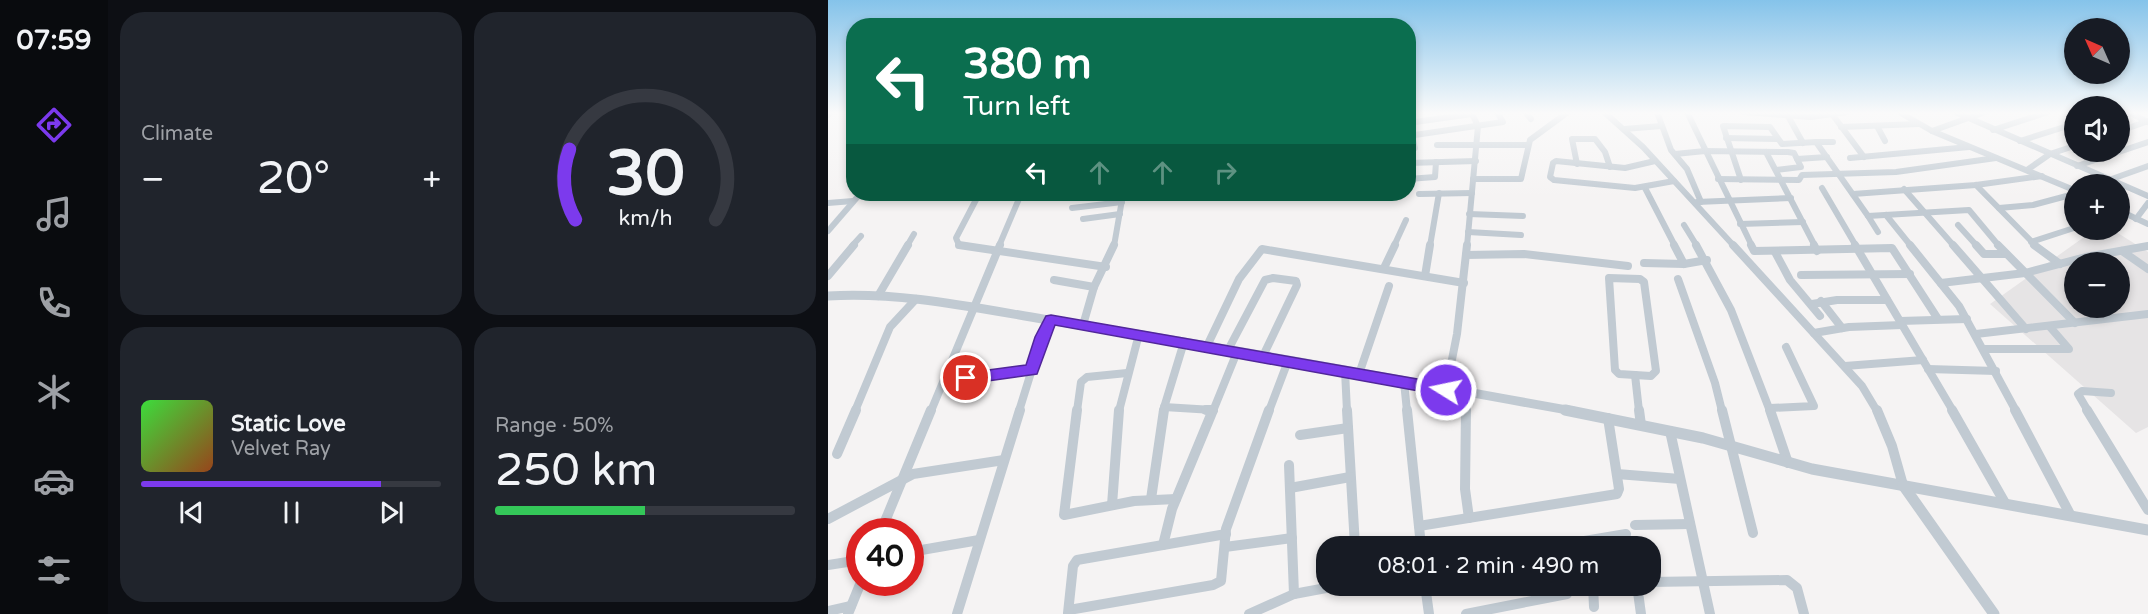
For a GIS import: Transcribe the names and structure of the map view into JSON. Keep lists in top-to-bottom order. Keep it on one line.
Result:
{"north":"top left","page":{"tabs":"07:59","tile":["Climate",["Range · 50%","250 km"]],"map_buttons":["+","−"],"turn":["380 m","Turn left"],"heat":["−","20°","+"],"song":["Static Love","Velvet Ray"],"limit":"40","trip":"08:01 · 2 min · 490 m","gauge":["30","km/h"]}}
